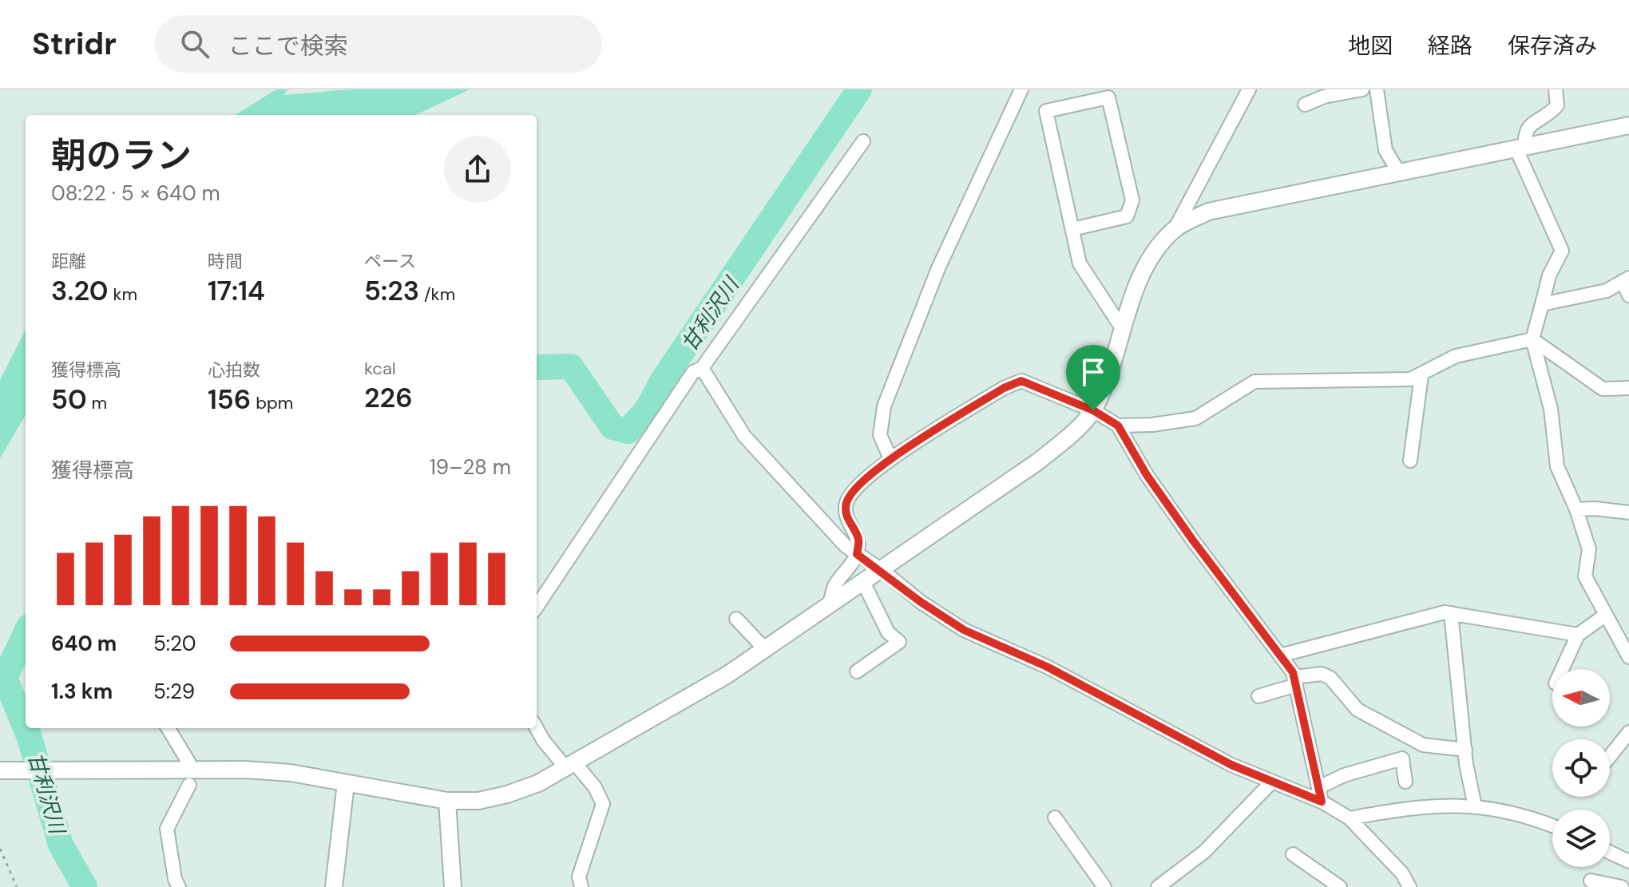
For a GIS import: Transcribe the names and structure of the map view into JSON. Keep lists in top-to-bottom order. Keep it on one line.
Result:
{"water":["甘利沢川"],"north":"left","page":{"header":"Stridr","search":"ここで検索","nav":["地図","経路","保存済み"],"heading":["朝のラン","08:22 · 5 × 640 m"],"stats":[["距離","3.20 km"],["時間","17:14"],["ペース","5:23 /km"],["獲得標高","50 m"],["心拍数","156 bpm"],["kcal","226"]],"chart":["獲得標高","19–28 m"],"list":[{"name":"640 m","note":"5:20"},{"name":"1.3 km","note":"5:29"}]}}
